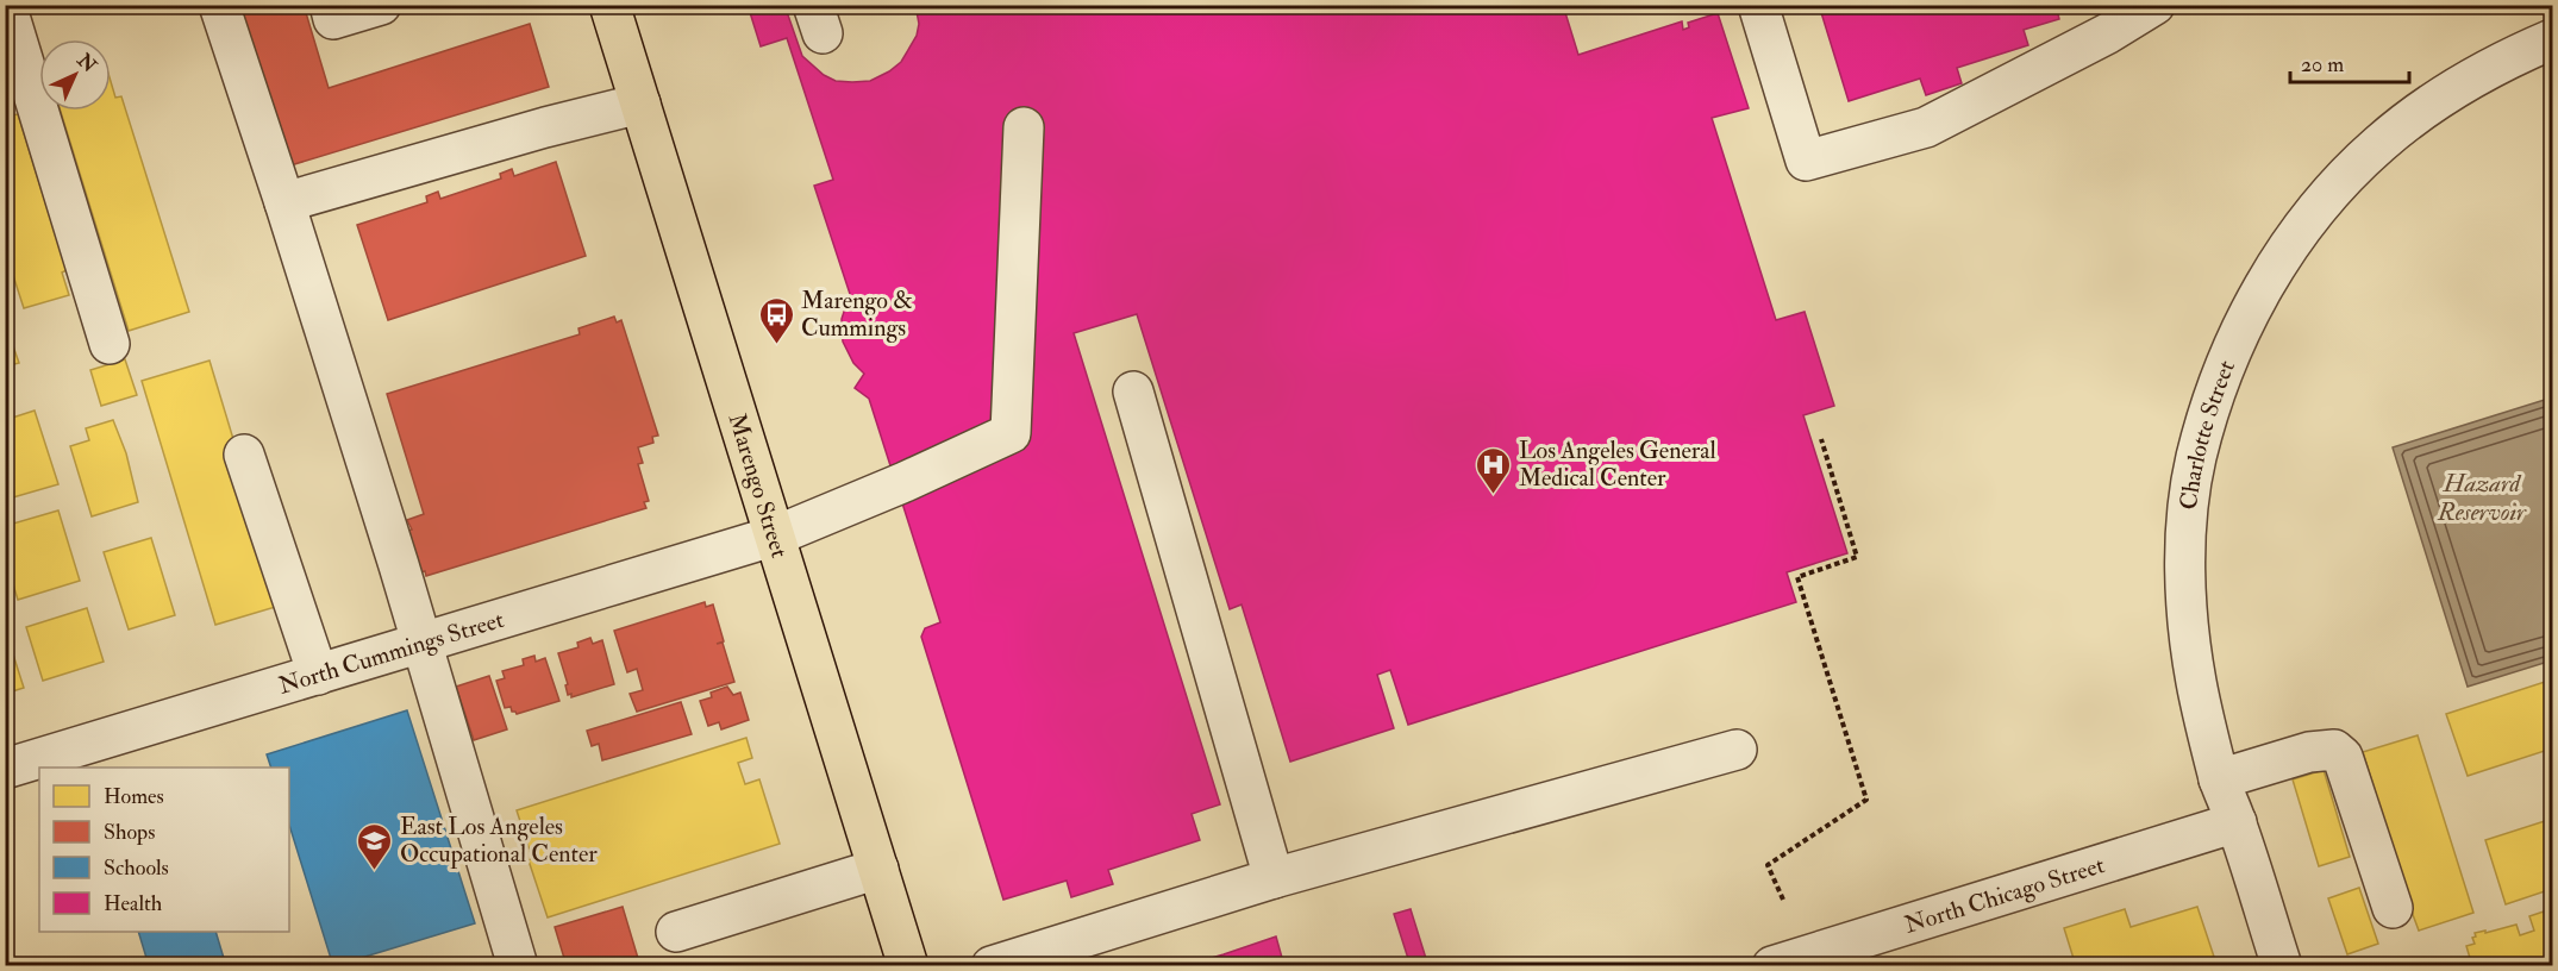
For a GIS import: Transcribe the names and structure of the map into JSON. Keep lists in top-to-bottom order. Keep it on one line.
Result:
{"streets":{"main road":["Marengo Street"],"street":["Charlotte Street","North Cummings Street","North Chicago Street"]},"crossings":[["Charlotte Street","North Chicago Street"],["Marengo Street","North Cummings Street"]],"water":["Hazard Reservoir"],"places":{"bus stop":["Marengo & Cummings"],"hospital":["Los Angeles General Medical Center"],"school or university":["East Los Angeles Occupational Center"]},"legend":["Homes","Shops","Schools","Health"],"scale_bar":"20 m","north":"top right"}
